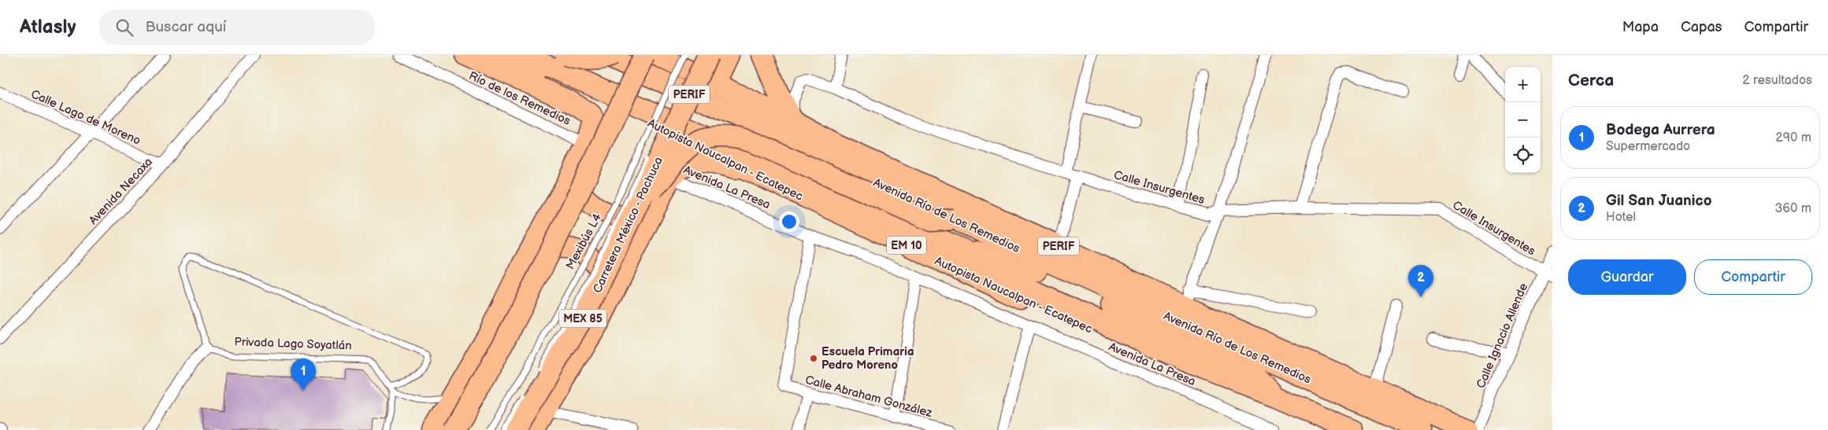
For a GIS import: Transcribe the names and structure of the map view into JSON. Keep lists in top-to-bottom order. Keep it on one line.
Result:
{"streets":{"highway":["PERIF","Autopista Naucalpan - Ecatepec","Avenida Río de Los Remedios","Carretera México - Pachuca","EM 10","MEX 85"],"street":["Río de los Remedios","Calle Lago de Moreno","Avenida La Presa","Calle Insurgentes","Avenida Necaxa","Calle Ignacio Allende","Calle Abraham González"],"lane":["Mexibús L4","Privada Lago Soyatlán"]},"crossings":[["Calle Lago de Moreno","Avenida Necaxa"],["Avenida La Presa","Calle Abraham González"],["Calle Insurgentes","Avenida Río de Los Remedios"],["Calle Insurgentes","Calle Ignacio Allende"]],"places":["Escuela Primaria Pedro Moreno"],"page":{"header":"Atlasly","search":"Buscar aquí","nav":["Mapa","Capas","Compartir"],"heading":["Cerca","2 resultados"],"map_buttons":["+","−"],"list":[{"mark":"1","name":"Bodega Aurrera","note":"Supermercado","value":"290 m"},{"mark":"2","name":"Gil San Juanico","note":"Hotel","value":"360 m"}],"buttons":["Guardar","Compartir"],"pins":["2","1"]}}
